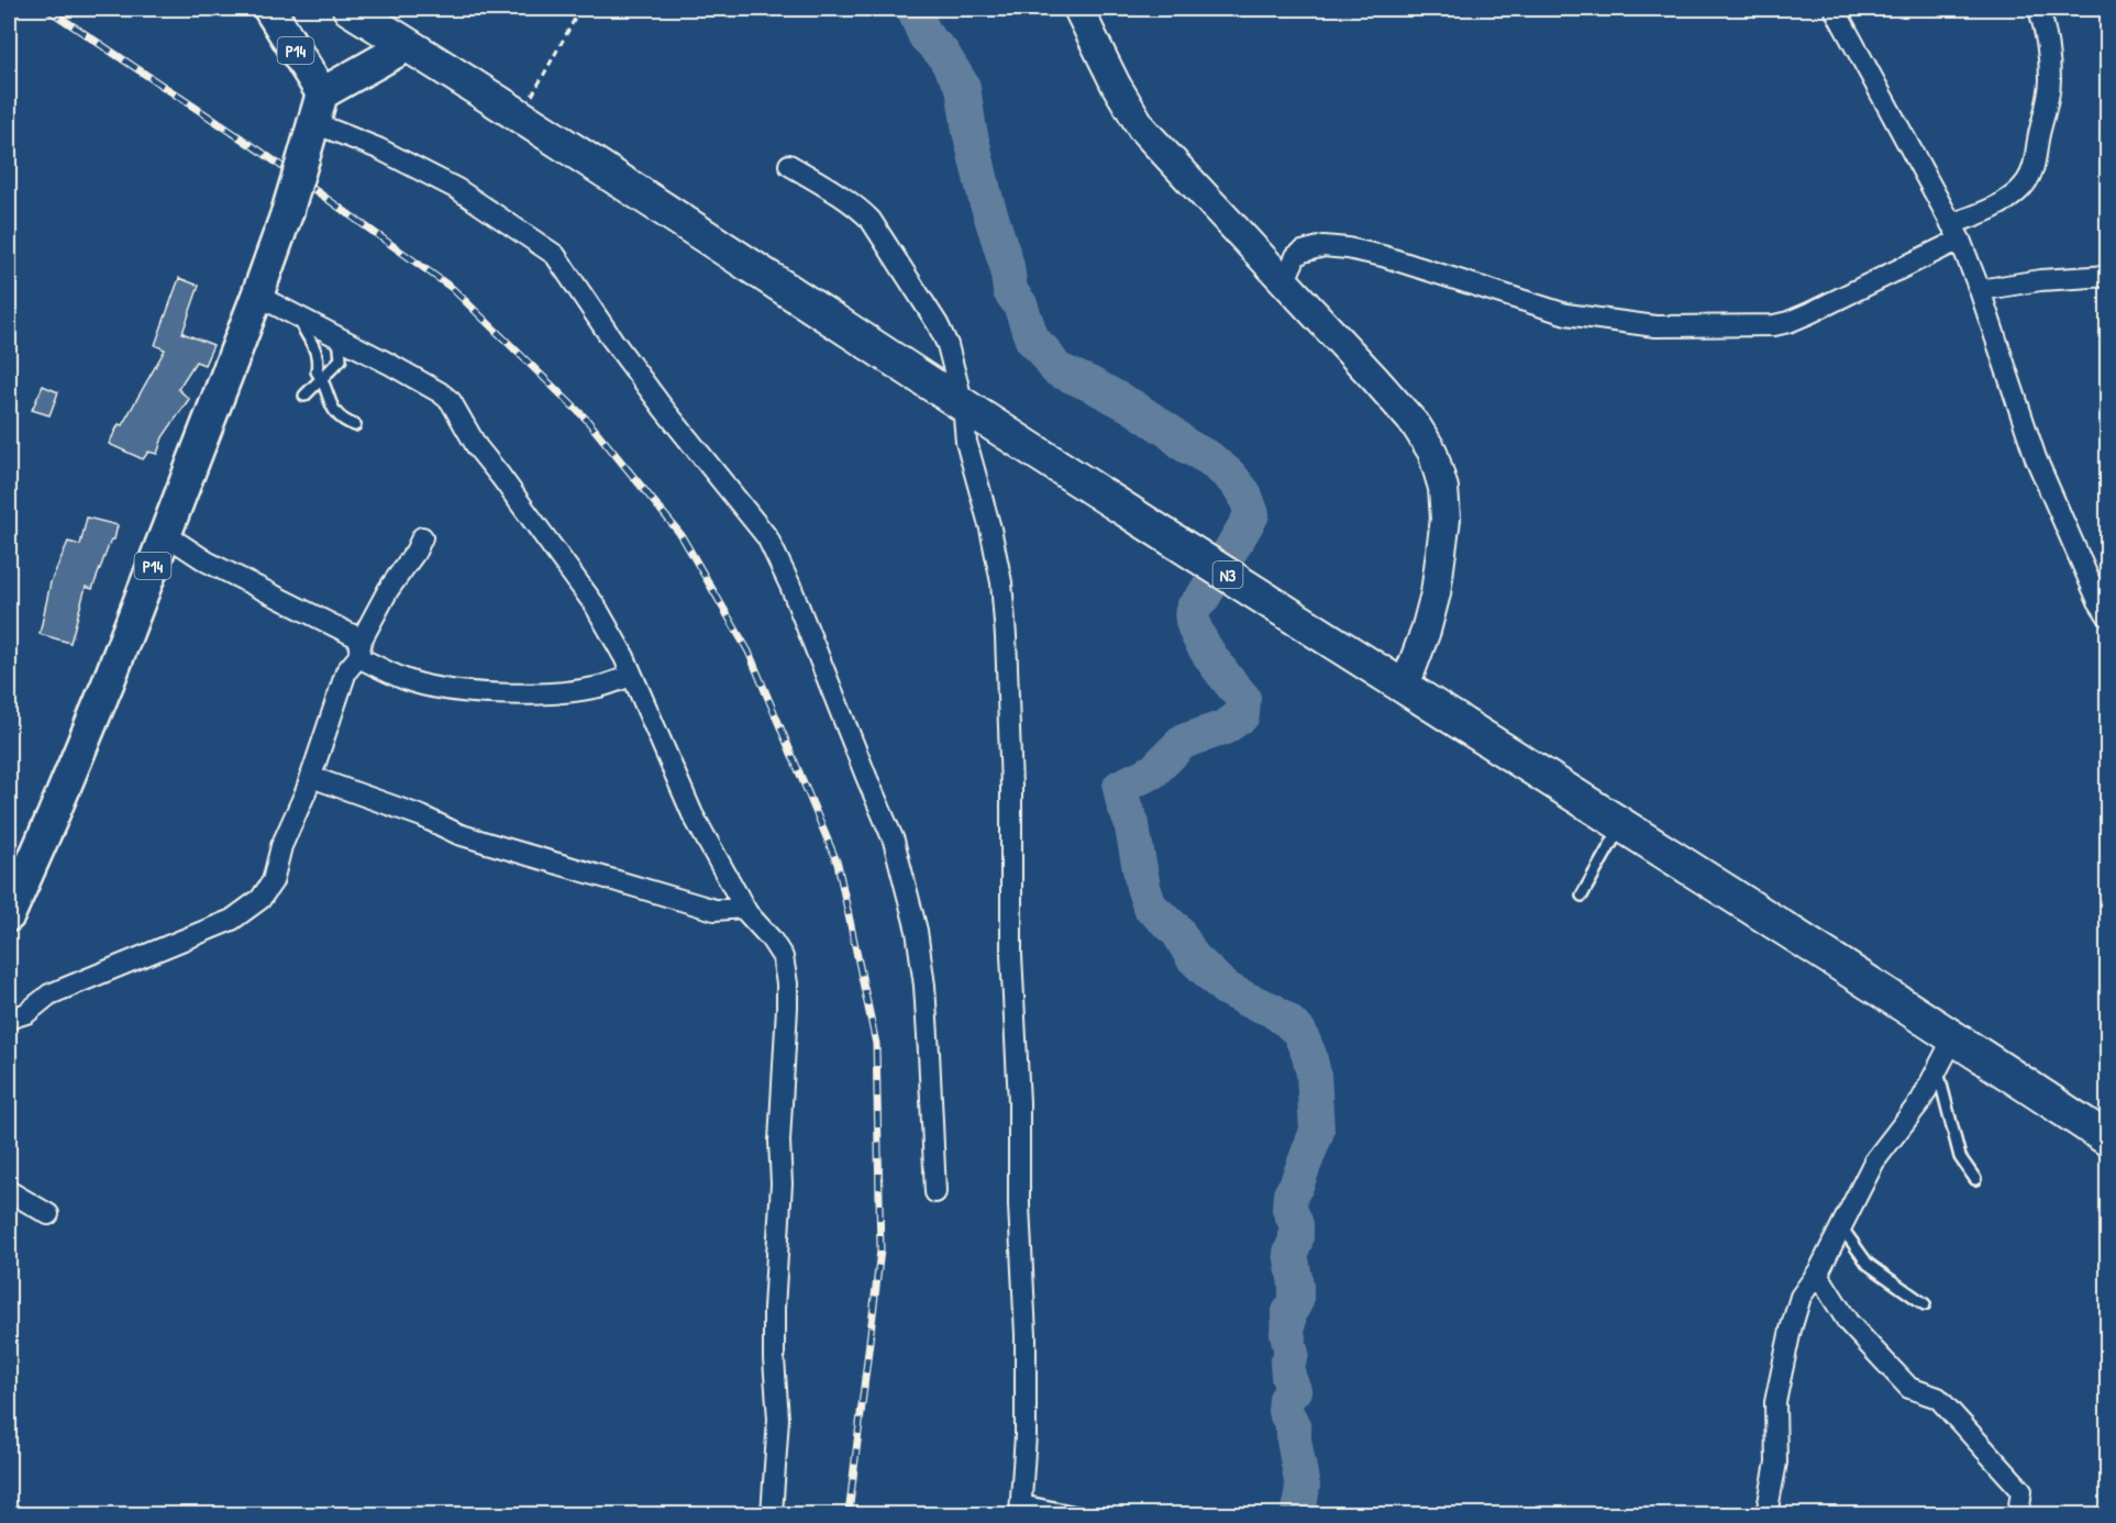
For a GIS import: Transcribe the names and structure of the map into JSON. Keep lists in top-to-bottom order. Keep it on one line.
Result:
{"streets":{"highway":["N3"],"main road":["P14"]}}
